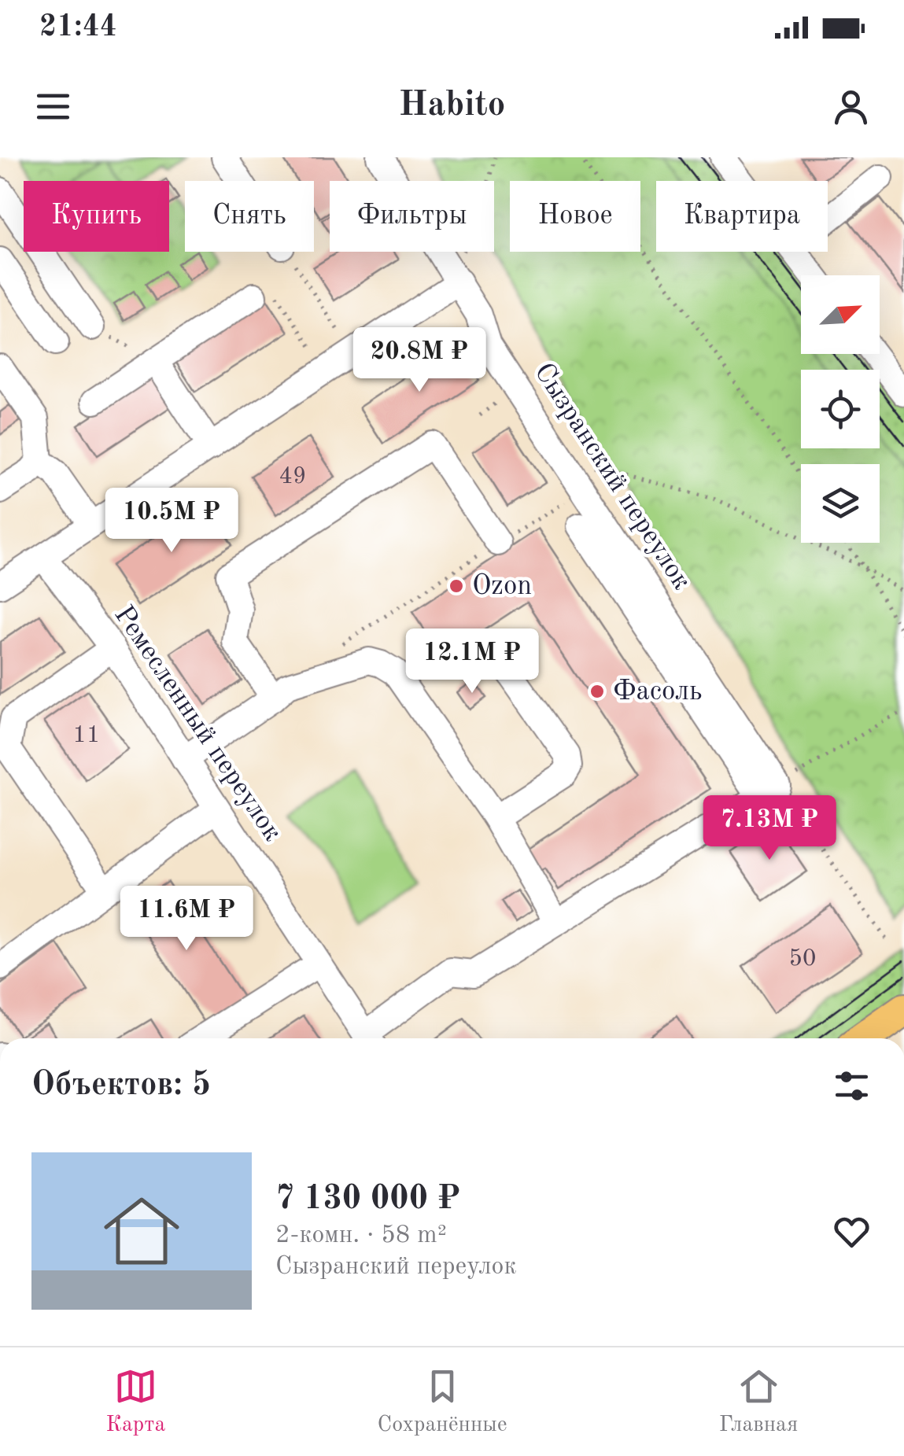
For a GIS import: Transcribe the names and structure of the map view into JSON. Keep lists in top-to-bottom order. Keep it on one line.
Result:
{"streets":{"street":["Сызранский переулок","Ремесленный переулок"]},"places":["Ozon","Фасоль"],"house_numbers":["49","11","50"],"north":"top right","page":{"status":"21:44","header":"Habito","chip":["Купить","Снять","Фильтры","Новое","Квартира"],"price":["20.8M ₽","10.5M ₽","12.1M ₽","7.13M ₽","11.6M ₽"],"heading":"Объектов: 5","list":[{"name":"7 130 000 ₽","note":"2-комн. · 58 m² · Сызранский переулок"}],"tabs":["Карта","Сохранённые","Главная"]}}
